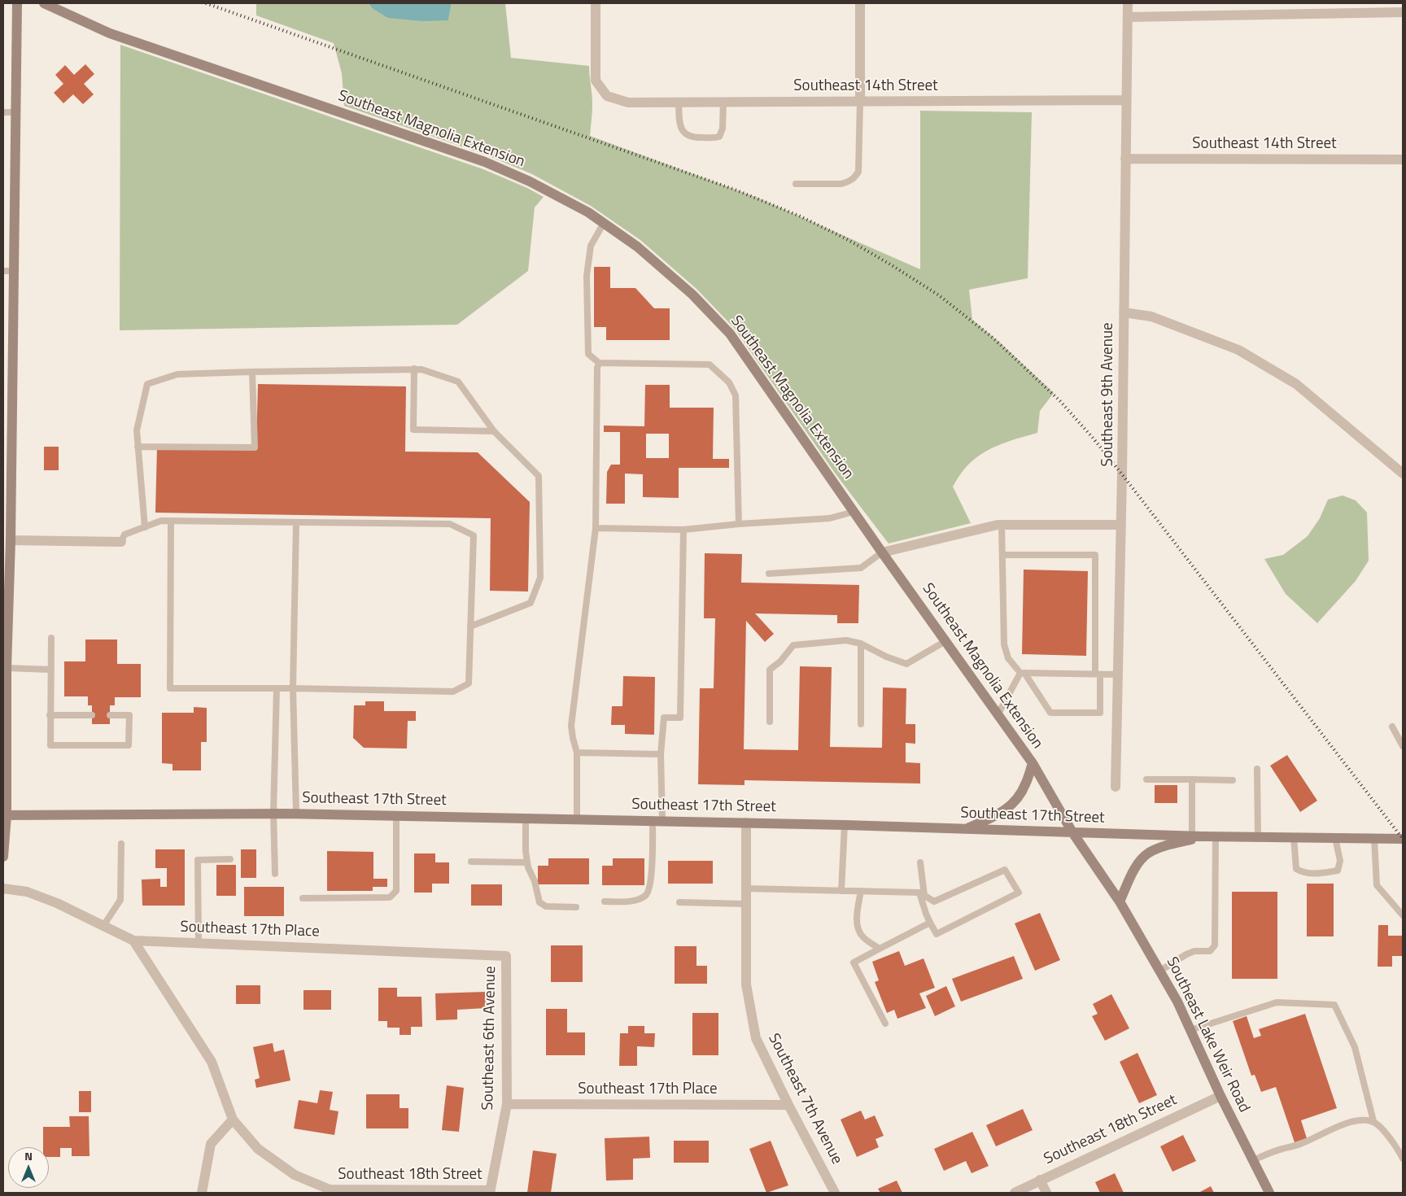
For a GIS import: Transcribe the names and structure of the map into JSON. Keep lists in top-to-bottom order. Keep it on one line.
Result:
{"streets":{"main road":["Southeast Magnolia Extension","Southeast 17th Street","Southeast Lake Weir Road"],"street":["Southeast 14th Street","Southeast 9th Avenue","Southeast 17th Place","Southeast 6th Avenue","Southeast 7th Avenue","Southeast 18th Street"]},"crossings":[["Southeast 14th Street","Southeast 9th Avenue"],["Southeast Magnolia Extension","Southeast 17th Street"],["Southeast Magnolia Extension","Southeast Lake Weir Road"],["Southeast 17th Street","Southeast Lake Weir Road"],["Southeast 17th Street","Southeast 7th Avenue"],["Southeast 17th Place","Southeast 6th Avenue"],["Southeast 17th Place","Southeast 7th Avenue"],["Southeast Lake Weir Road","Southeast 18th Street"],["Southeast 6th Avenue","Southeast 18th Street"]],"north":"top"}
